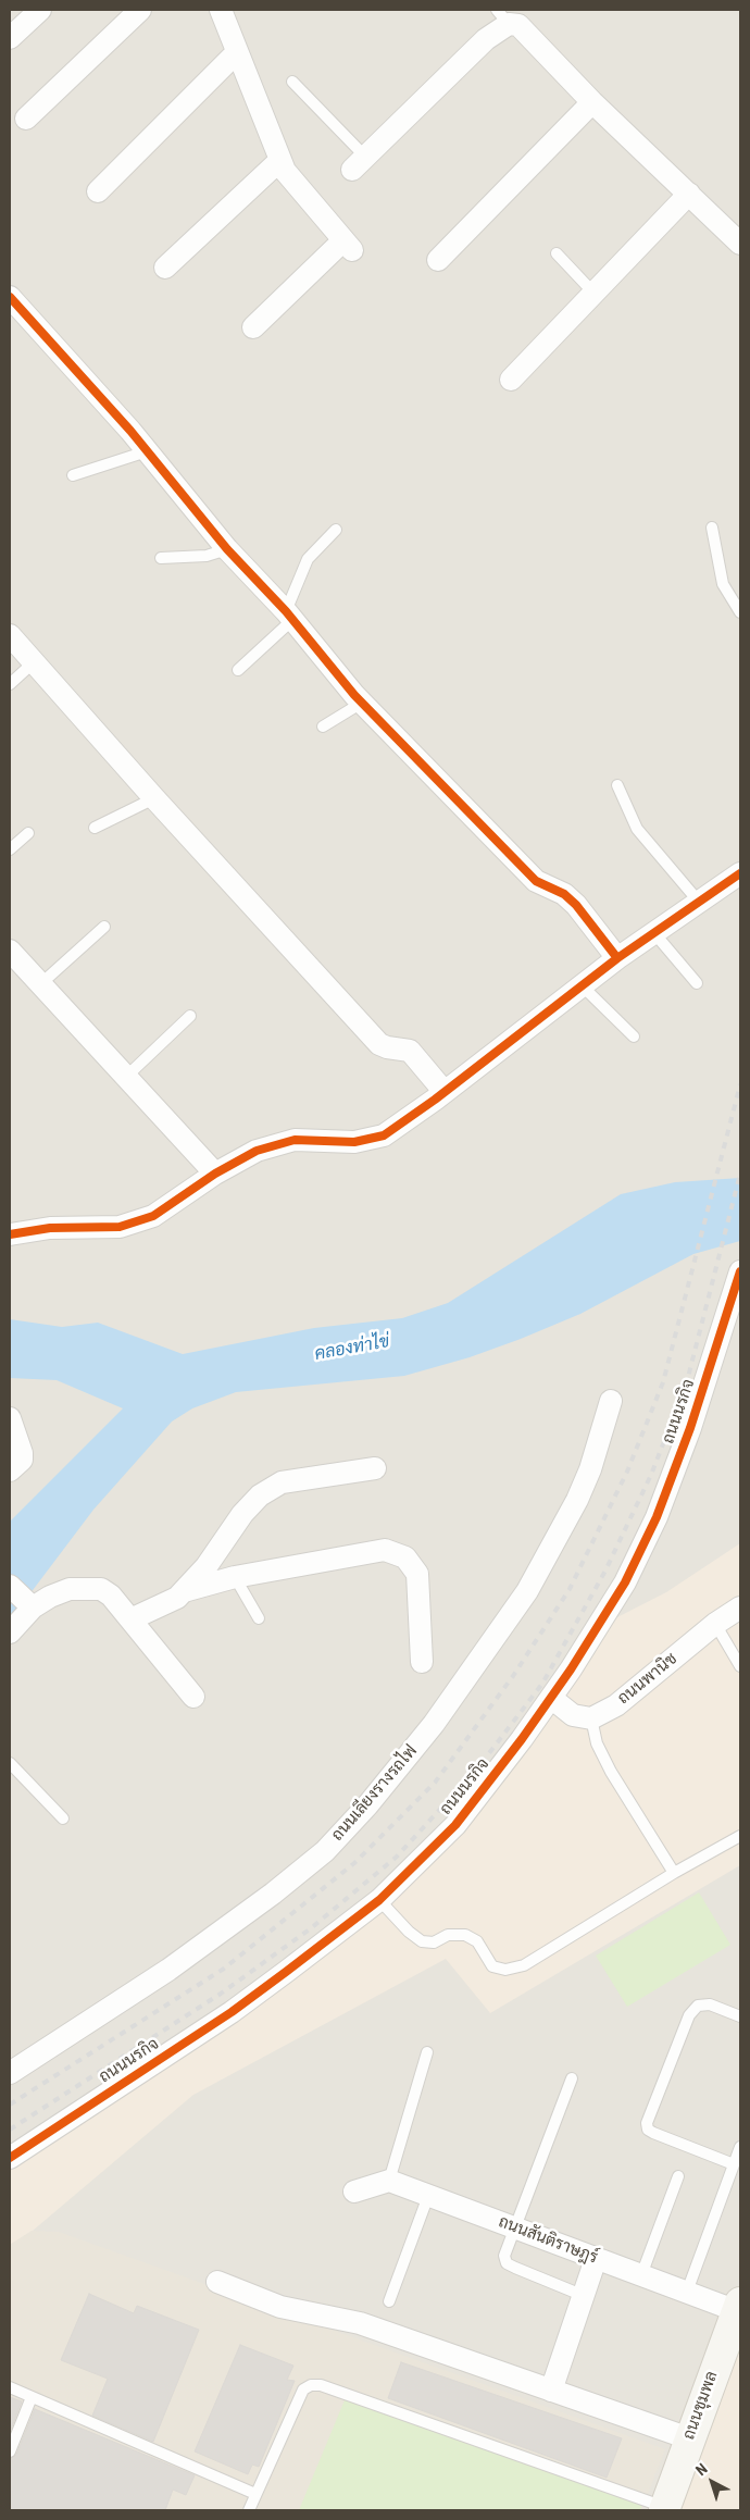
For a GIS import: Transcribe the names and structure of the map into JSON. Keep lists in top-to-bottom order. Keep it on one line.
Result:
{"streets":{"main road":["ถนนชุมพล"],"street":["ถนนนรกิจ","ถนนพานิช","ถนนเลียงรางรถไฟ","ถนนสันติราษฎร์"]},"crossings":[["ถนนสันติราษฎร์","ถนนชุมพล"]],"water":["คลองท่าไข่"],"north":"top left"}
